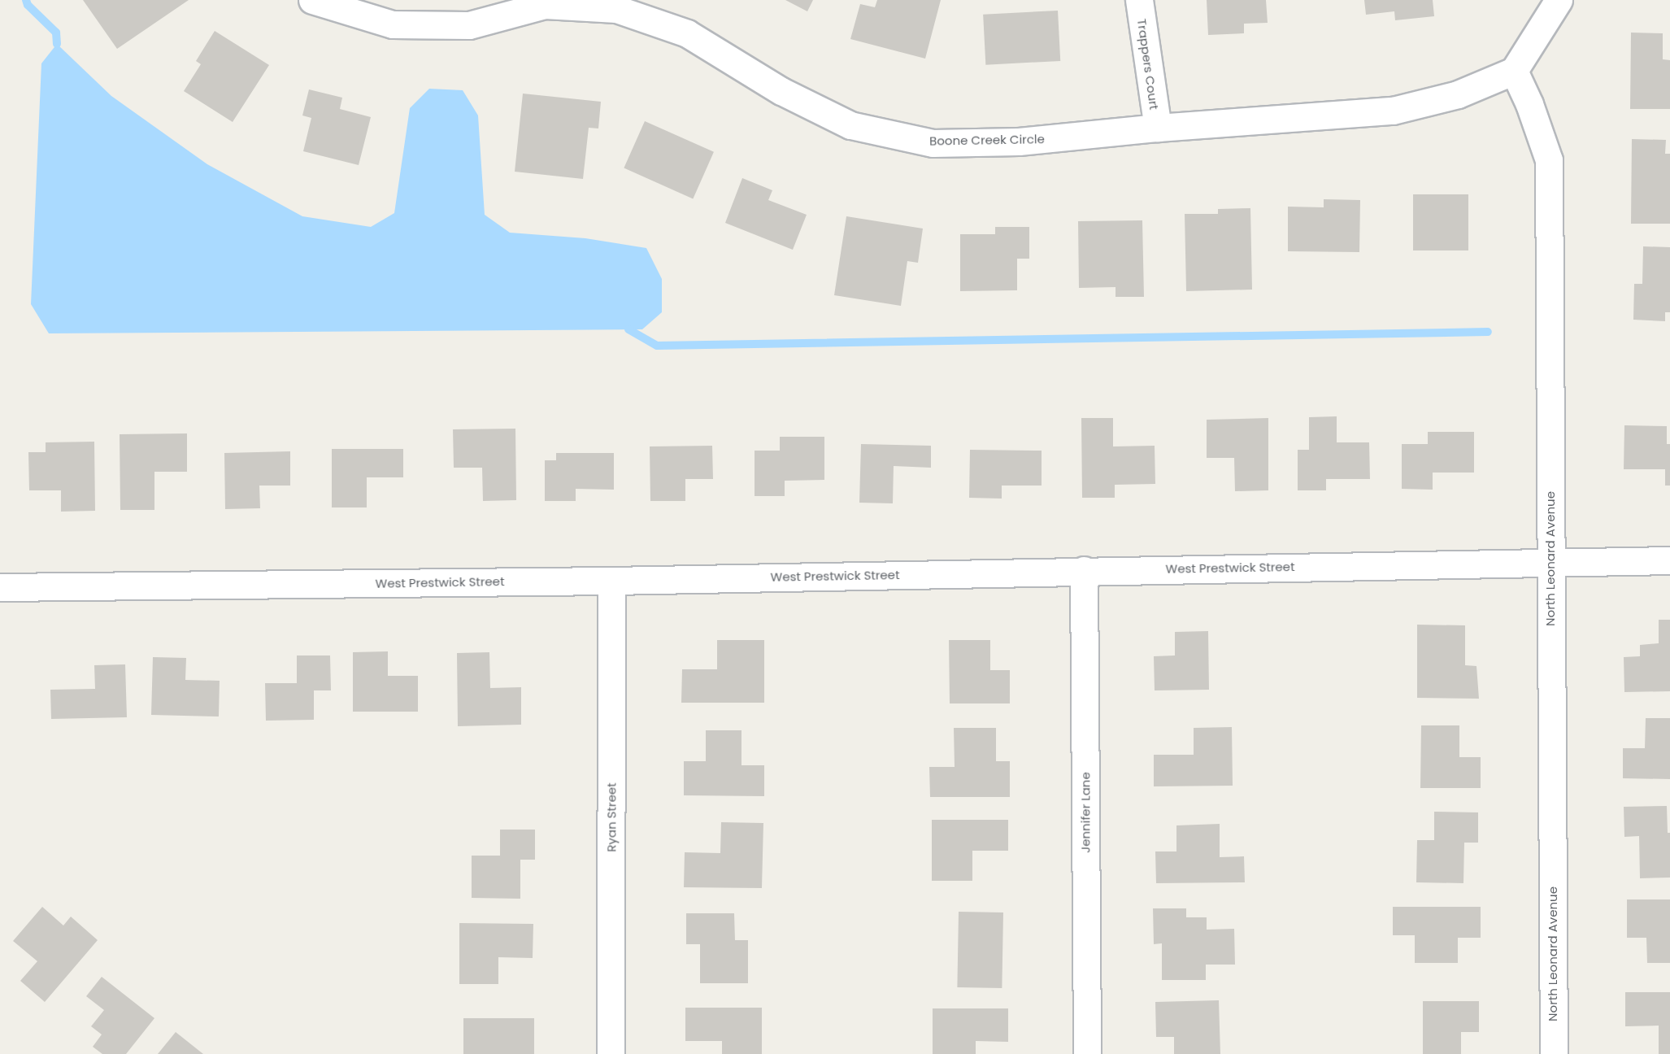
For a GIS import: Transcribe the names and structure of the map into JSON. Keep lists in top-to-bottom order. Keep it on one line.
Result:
{"streets":{"street":["Trappers Court","Boone Creek Circle","North Leonard Avenue","West Prestwick Street","Jennifer Lane","Ryan Street"]},"crossings":[["Trappers Court","Boone Creek Circle"],["Boone Creek Circle","North Leonard Avenue"],["North Leonard Avenue","West Prestwick Street"],["West Prestwick Street","Jennifer Lane"],["West Prestwick Street","Ryan Street"]]}
